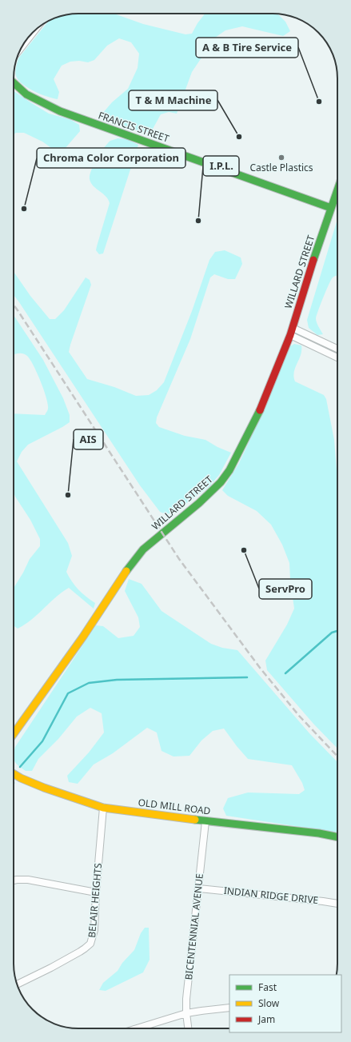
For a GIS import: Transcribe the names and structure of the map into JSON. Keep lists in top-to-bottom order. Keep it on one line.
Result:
{"streets":{"street":["FRANCIS STREET","WILLARD STREET","OLD MILL ROAD","INDIAN RIDGE DRIVE","BELAIR HEIGHTS","BICENTENNIAL AVENUE"]},"crossings":[["FRANCIS STREET","WILLARD STREET"],["OLD MILL ROAD","BELAIR HEIGHTS"],["OLD MILL ROAD","BICENTENNIAL AVENUE"],["INDIAN RIDGE DRIVE","BICENTENNIAL AVENUE"]],"places":["A & B Tire Service","T & M Machine","Castle Plastics","Chroma Color Corporation","I.P.L.","AIS","ServPro"],"legend":["Fast","Slow","Jam"]}
